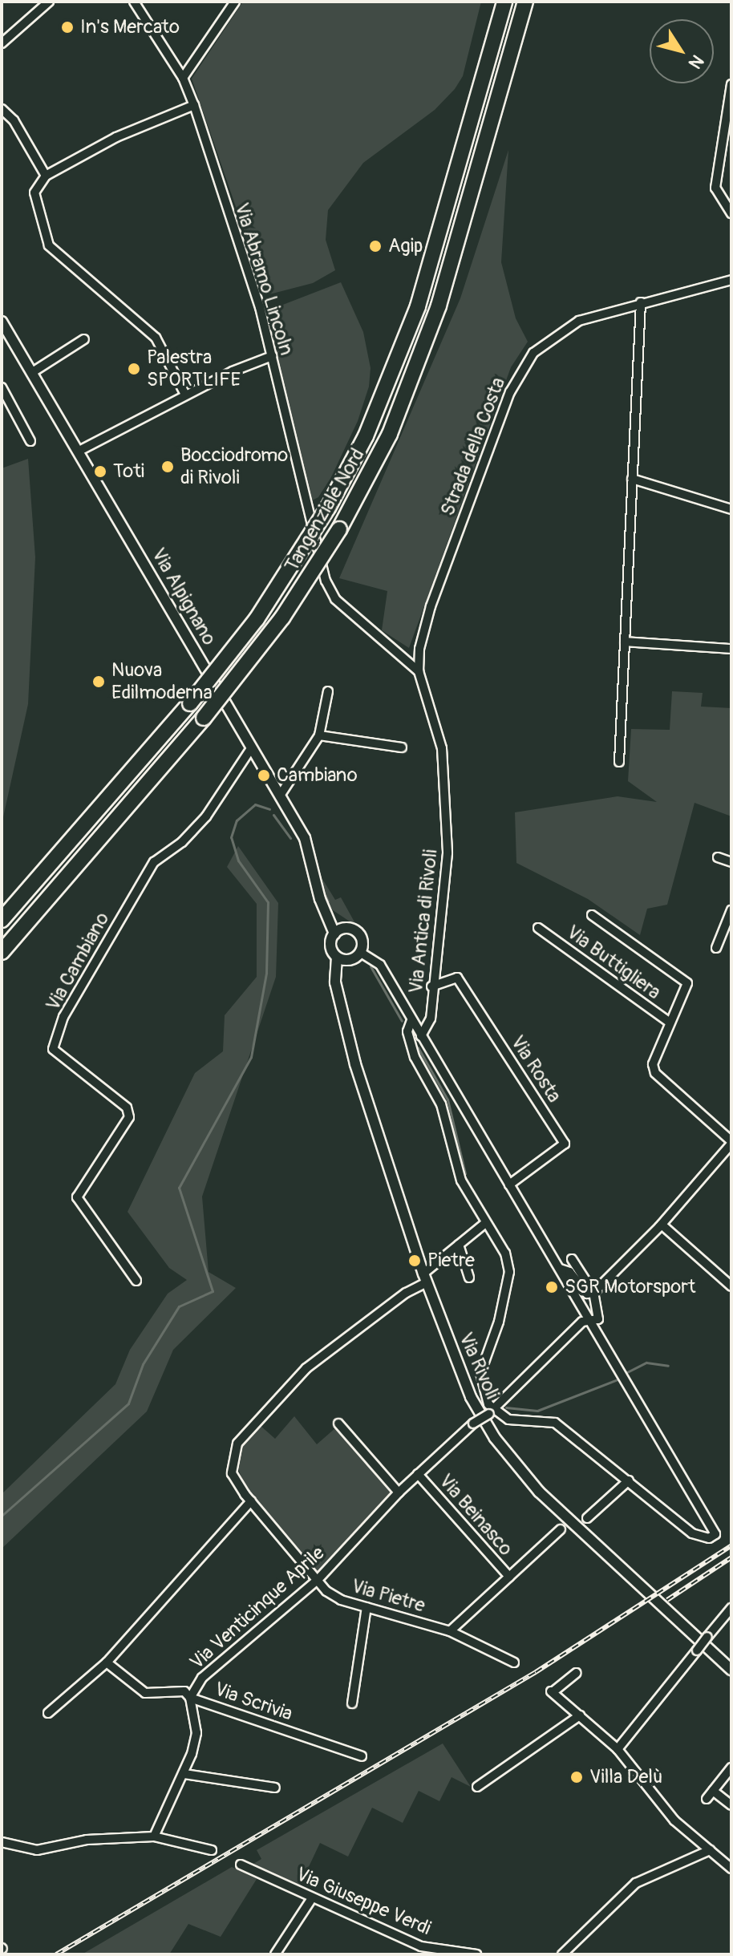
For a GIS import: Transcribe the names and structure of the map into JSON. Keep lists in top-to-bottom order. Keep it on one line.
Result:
{"streets":{"highway":["Tangenziale Nord"],"street":["Via Abramo Lincoln","Strada della Costa","Via Alpignano","Via Antica di Rivoli","Via Cambiano","Via Buttigliera","Via Rosta","Via Rivoli","Via Beinasco","Via Pietre","Via Venticinque Aprile","Via Scrivia","Via Giuseppe Verdi"]},"crossings":[["Via Abramo Lincoln","Strada della Costa"],["Via Abramo Lincoln","Via Antica di Rivoli"],["Strada della Costa","Via Antica di Rivoli"],["Via Alpignano","Via Cambiano"],["Via Alpignano","Via Rivoli"],["Via Antica di Rivoli","Via Rosta"],["Via Antica di Rivoli","Via Rivoli"],["Via Antica di Rivoli","Via Venticinque Aprile"],["Via Rosta","Via Rivoli"],["Via Rivoli","Via Pietre"],["Via Rivoli","Via Venticinque Aprile"],["Via Beinasco","Via Pietre"],["Via Beinasco","Via Venticinque Aprile"],["Via Pietre","Via Venticinque Aprile"],["Via Venticinque Aprile","Via Scrivia"]],"places":["In's Mercato","Agip","Palestra SPORTLIFE","Bocciodromo di Rivoli","Toti","Nuova Edilmoderna","Cambiano","Pietre","SGR Motorsport","Villa Delù"],"north":"bottom right"}
